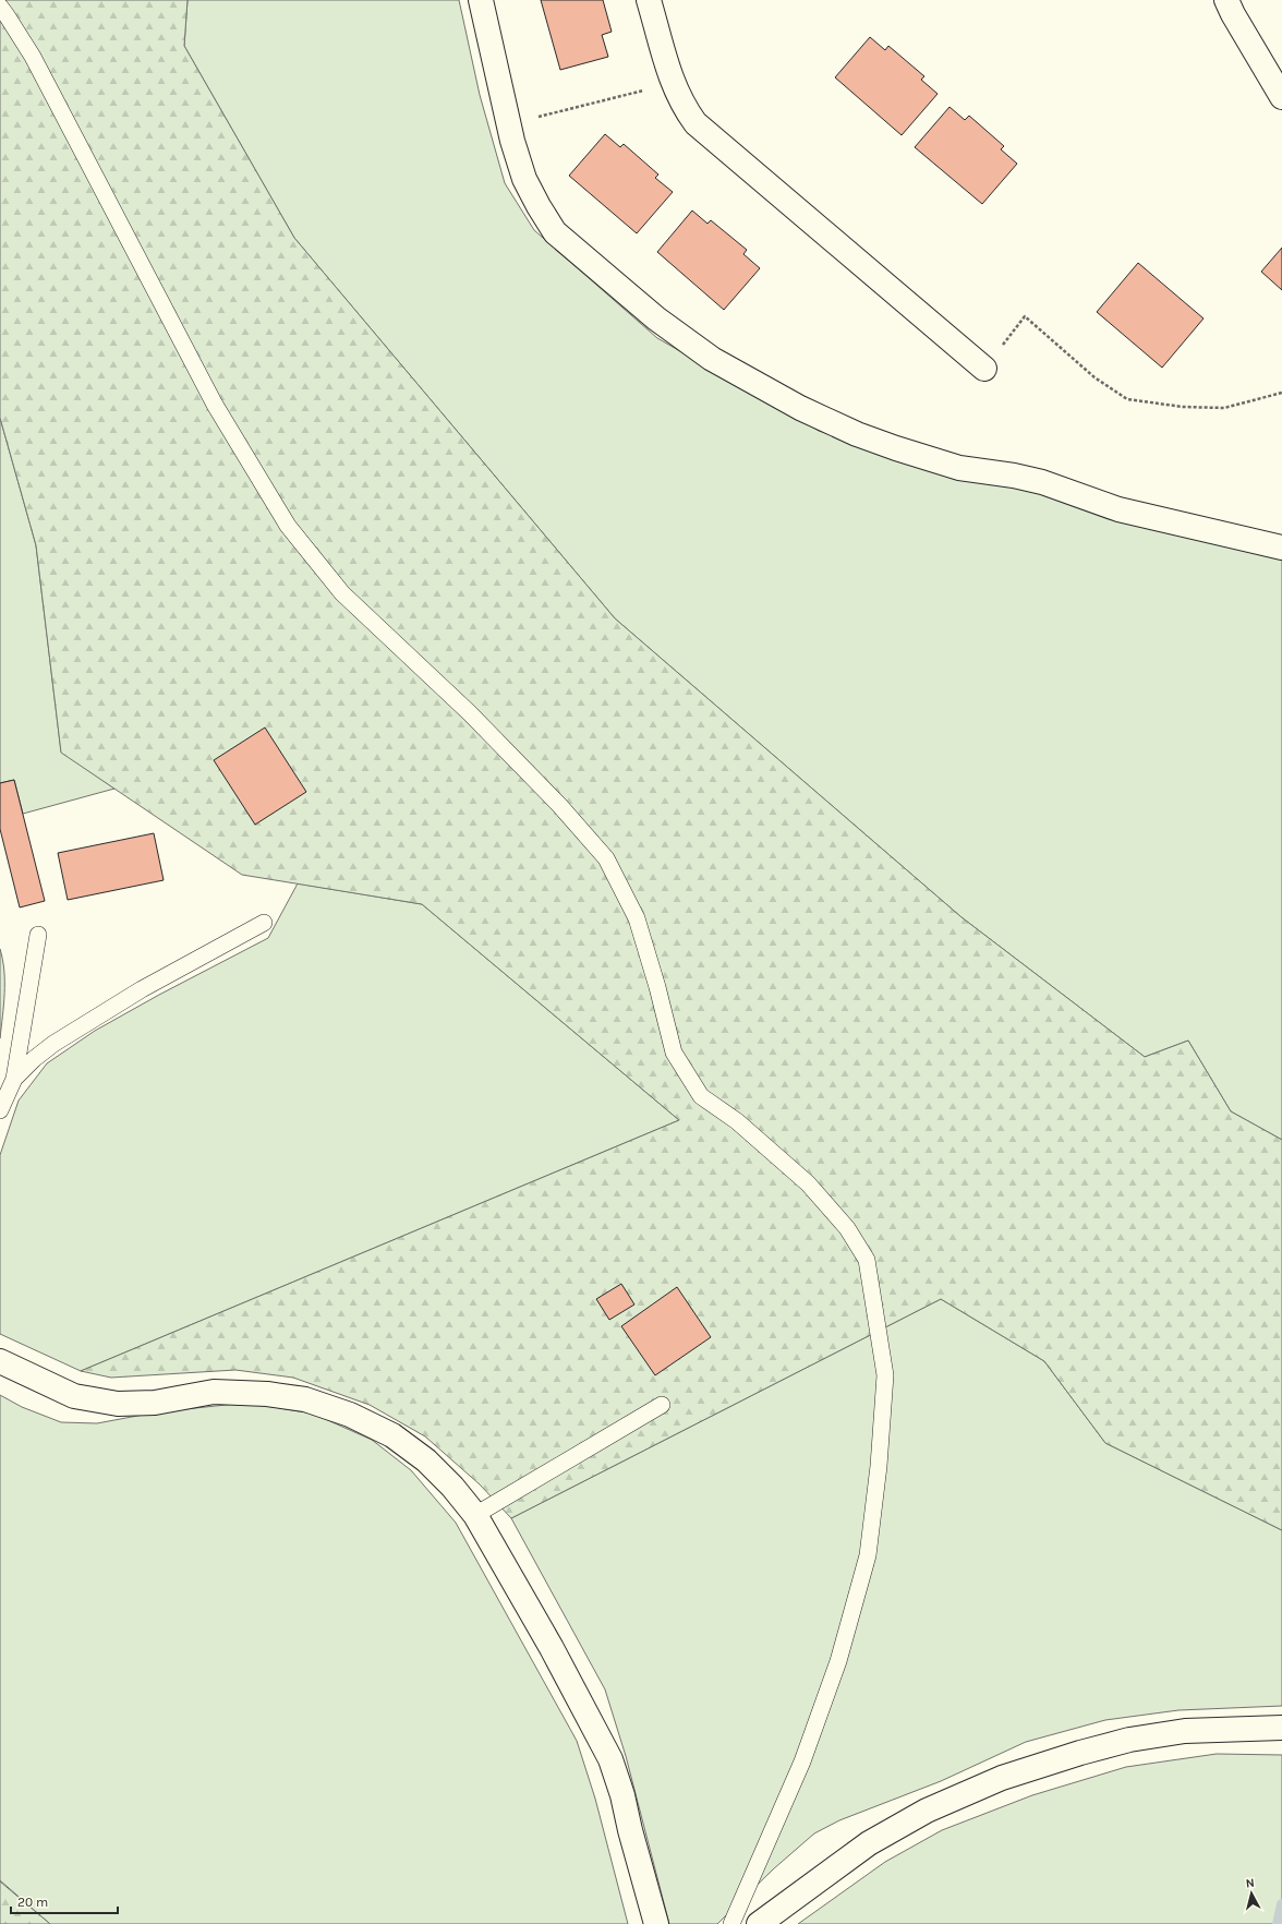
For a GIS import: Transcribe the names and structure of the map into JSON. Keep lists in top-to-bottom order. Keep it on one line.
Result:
{"scale_bar":"20 m","north":"top"}
